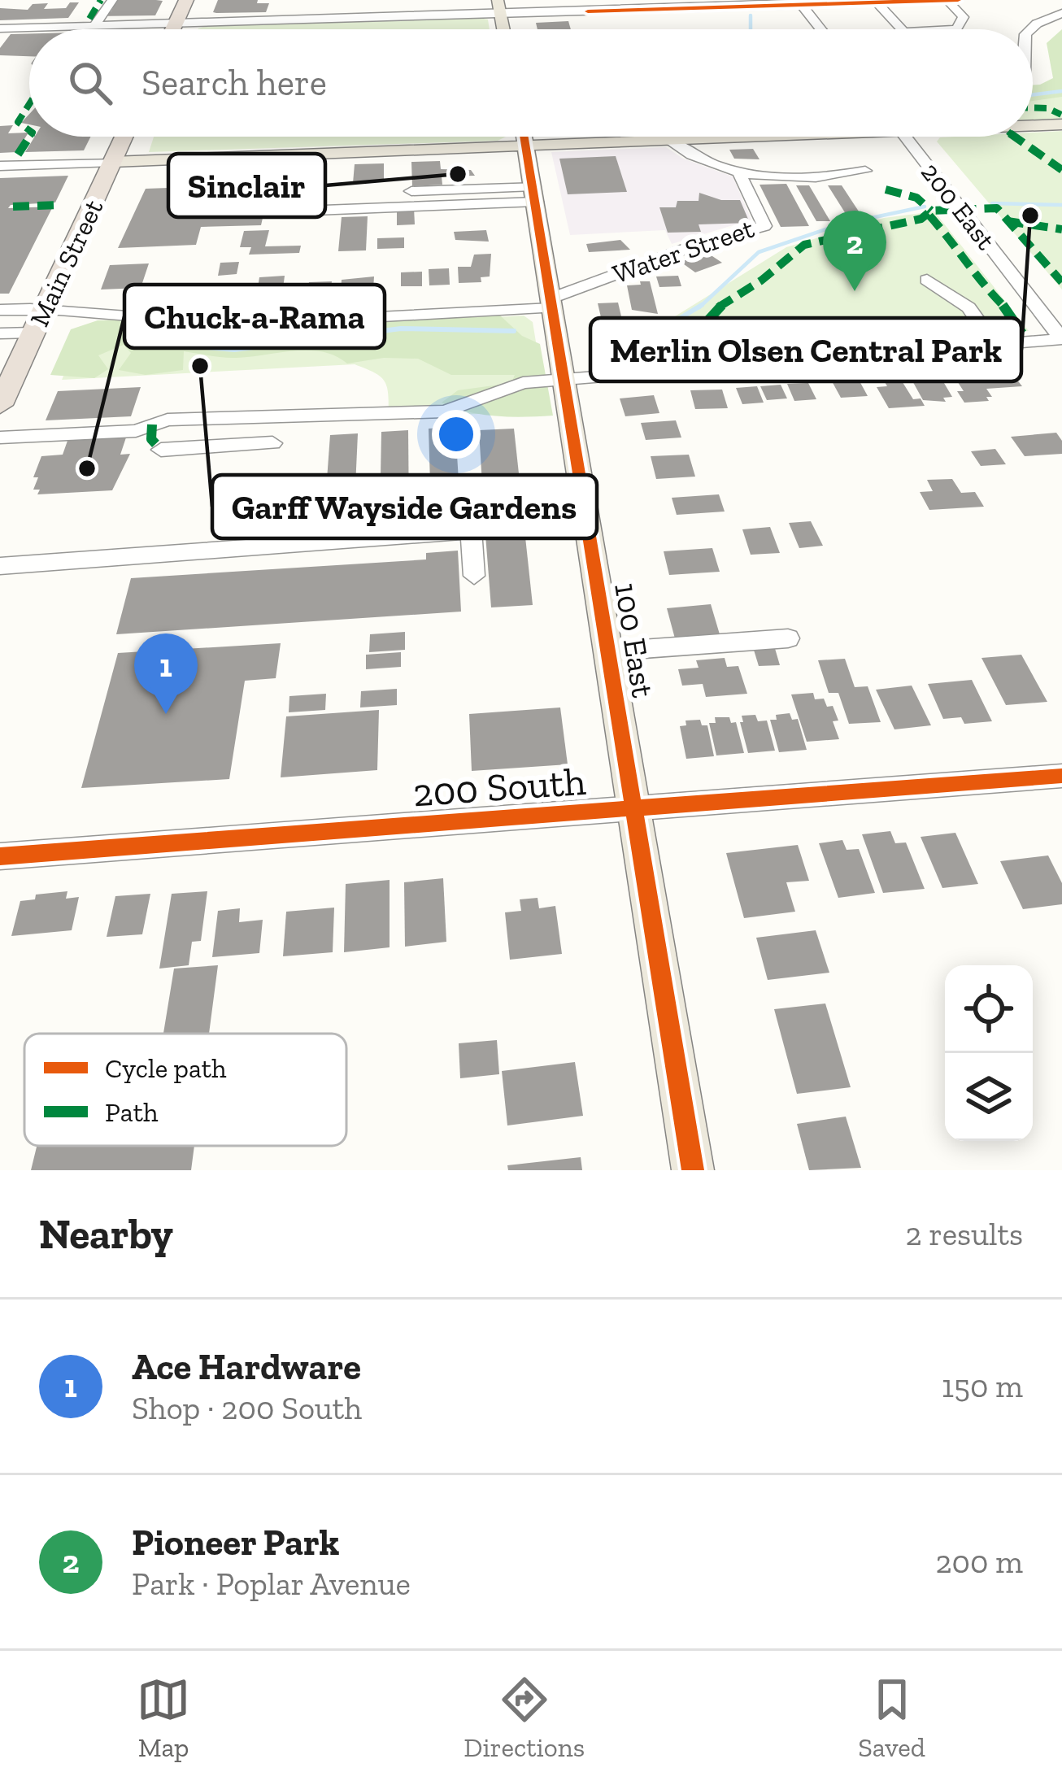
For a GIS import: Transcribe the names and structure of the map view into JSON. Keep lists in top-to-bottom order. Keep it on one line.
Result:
{"streets":{"highway":["Main Street"],"main road":["100 East"],"street":["200 East","Water Street","200 South"]},"crossings":[["Water Street","100 East"],["100 East","200 South"]],"places":["Sinclair","Merlin Olsen Central Park","Garff Wayside Gardens","Chuck-a-Rama"],"legend":["Cycle path","Path"],"page":{"search":"Search here","pins":["2","1"],"heading":["Nearby","2 results"],"list":[{"mark":"1","name":"Ace Hardware","note":"Shop · 200 South","value":"150 m"},{"mark":"2","name":"Pioneer Park","note":"Park · Poplar Avenue","value":"200 m"}],"nav":["Map","Directions","Saved"]}}
